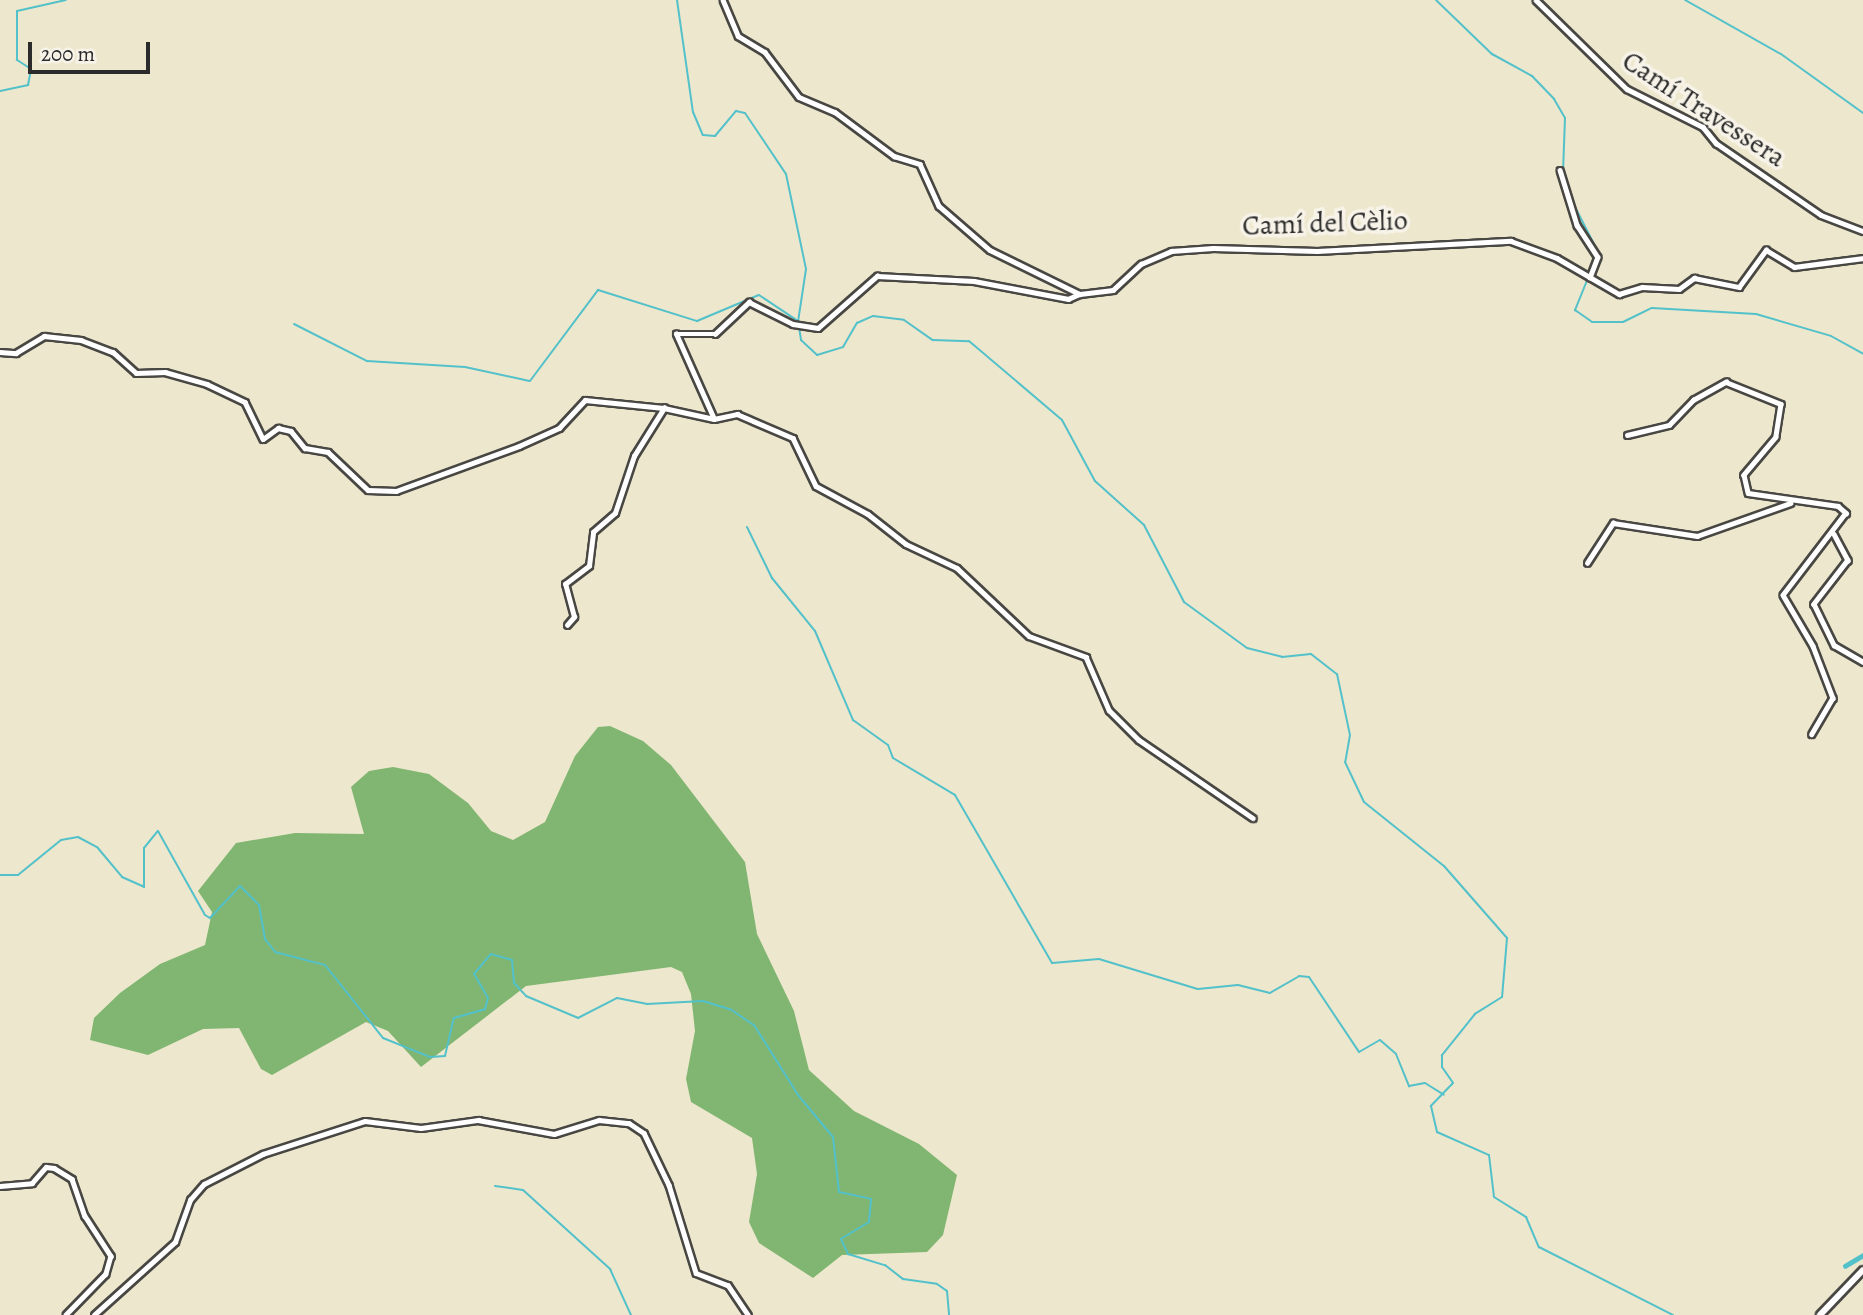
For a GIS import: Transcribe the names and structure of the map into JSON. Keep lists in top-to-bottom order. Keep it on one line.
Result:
{"streets":{"street":["Camí Travessera","Camí del Cèlio"]},"scale_bar":"200 m"}
